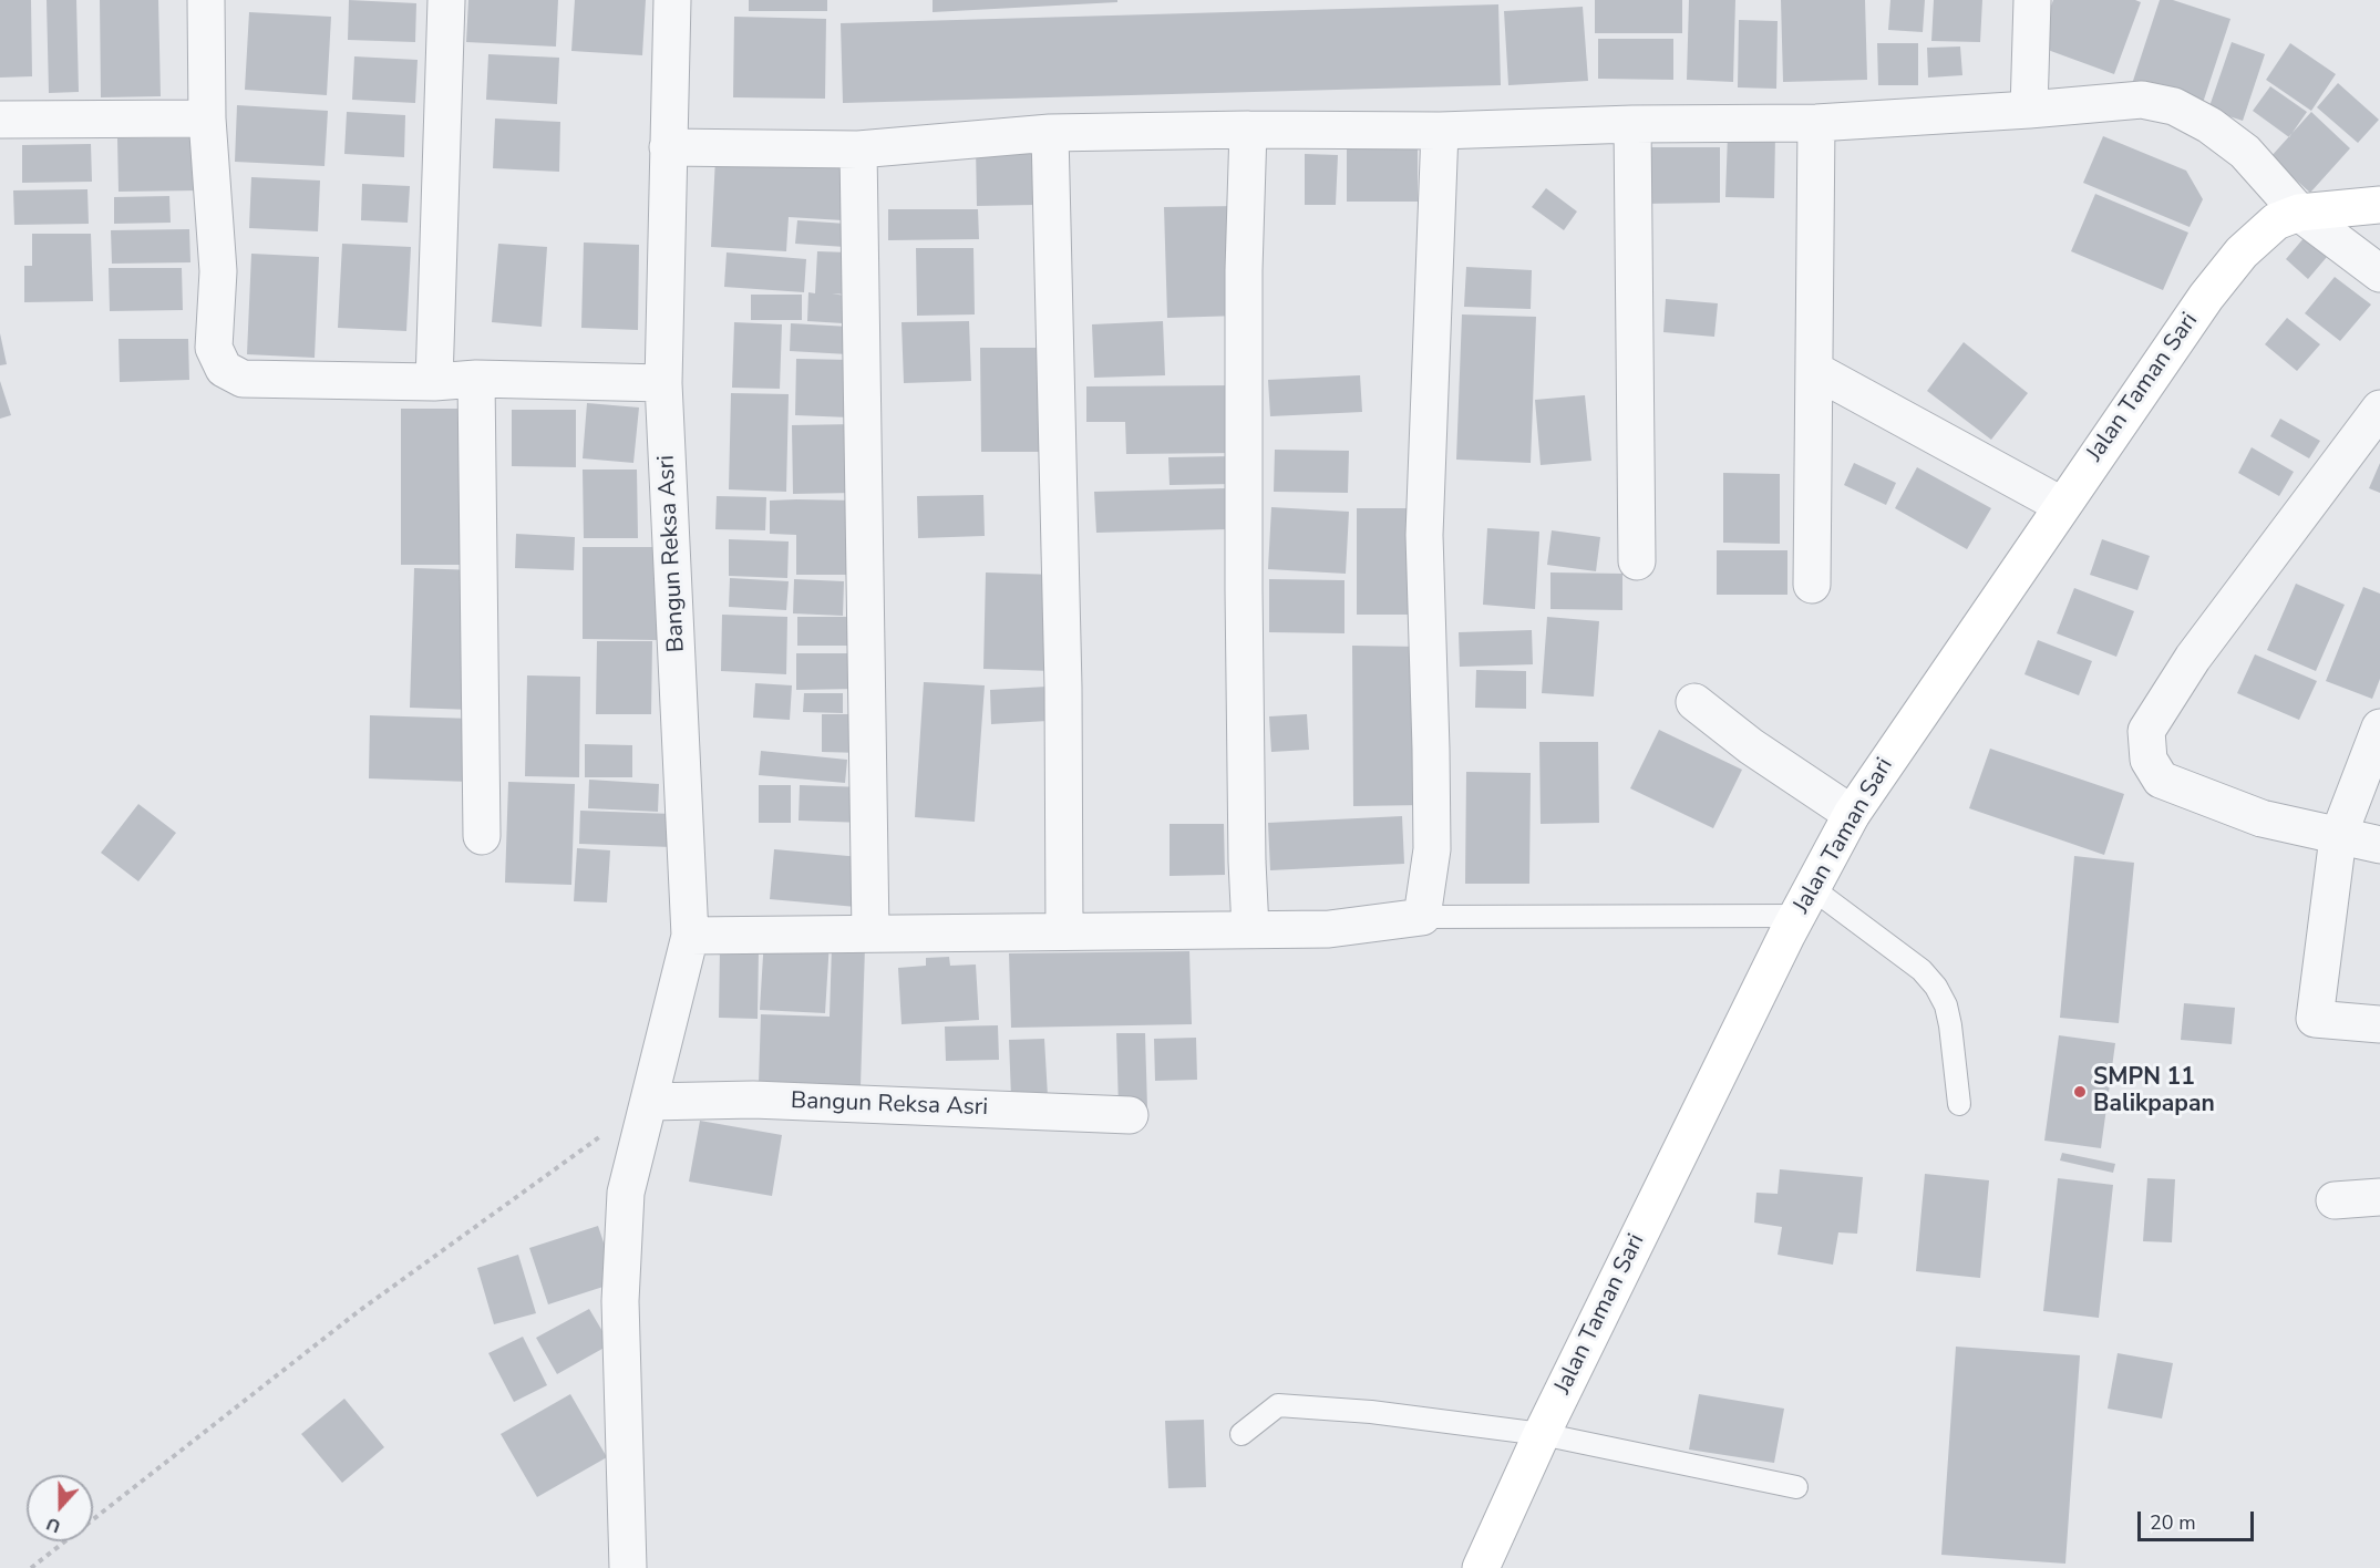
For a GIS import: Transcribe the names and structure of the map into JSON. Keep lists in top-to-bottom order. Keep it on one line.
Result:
{"streets":{"street":["Jalan Taman Sari","Bangun Reksa Asri"]},"places":["SMPN 11 Balikpapan"],"scale_bar":"20 m","north":"bottom"}
